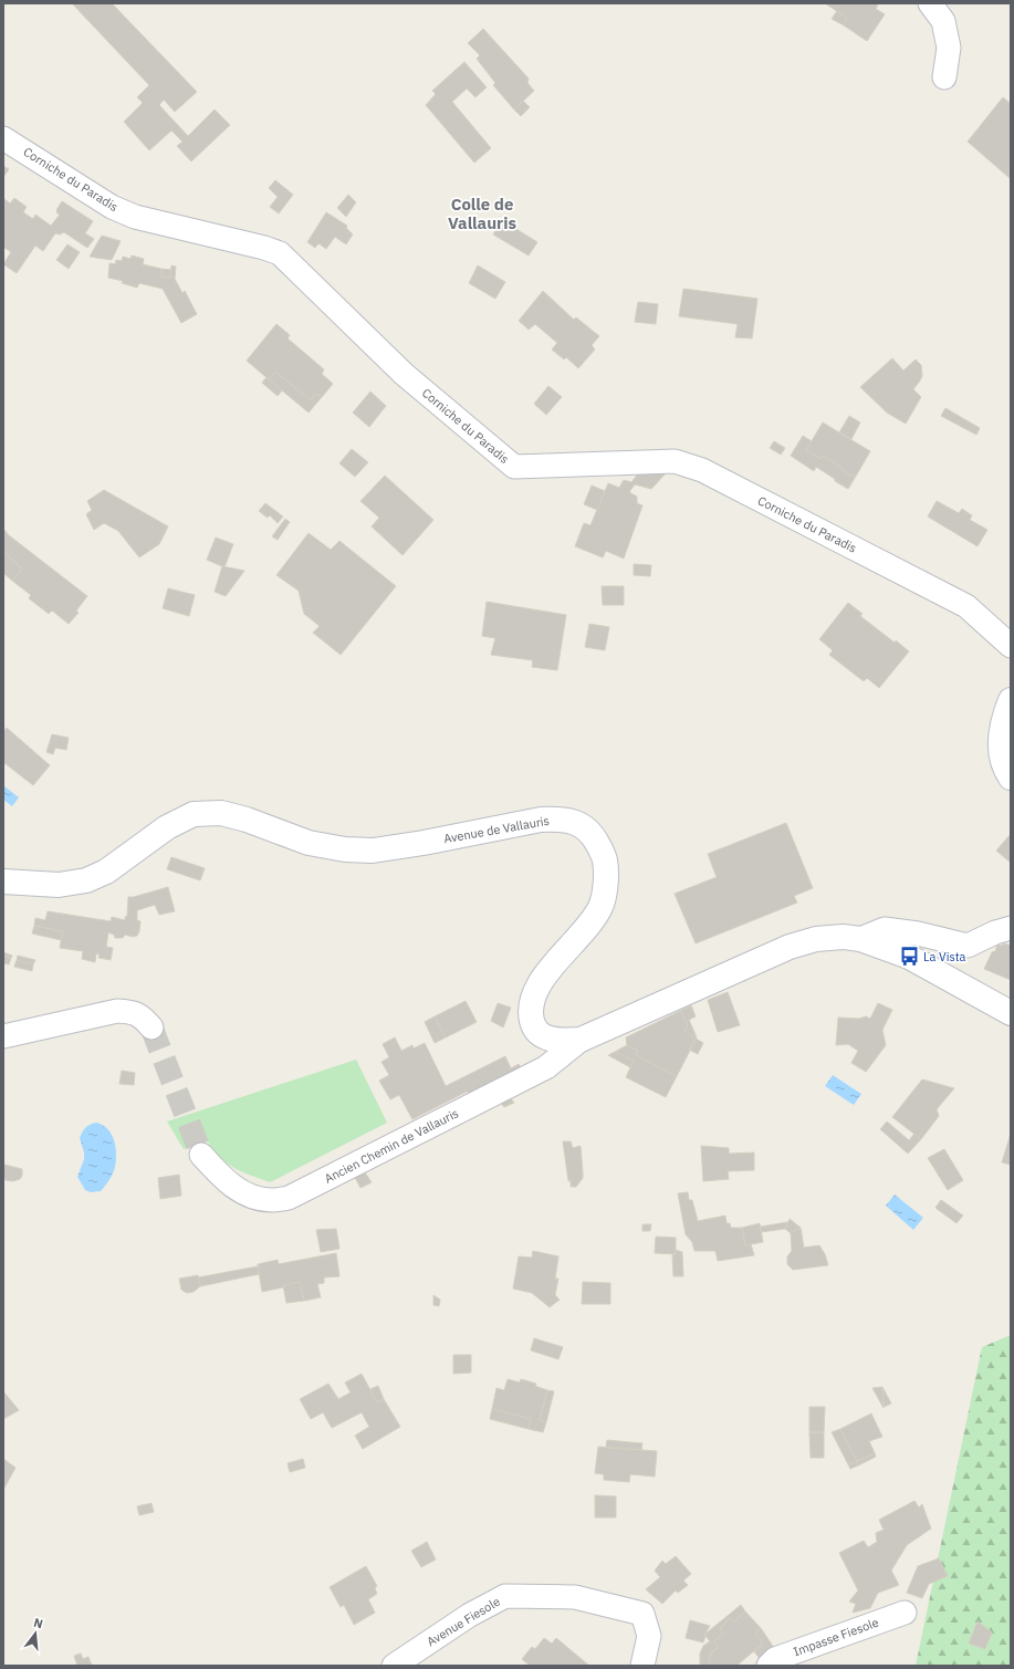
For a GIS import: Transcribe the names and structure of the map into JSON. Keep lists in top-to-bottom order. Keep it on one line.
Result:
{"streets":{"main road":["Avenue de Vallauris"],"street":["Corniche du Paradis","Ancien Chemin de Vallauris","Avenue Fiesole","Impasse Fiesole"]},"crossings":[["Avenue de Vallauris","Ancien Chemin de Vallauris"]],"districts":["Colle de Vallauris"],"places":{"bus stop":["La Vista"]},"north":"top"}
